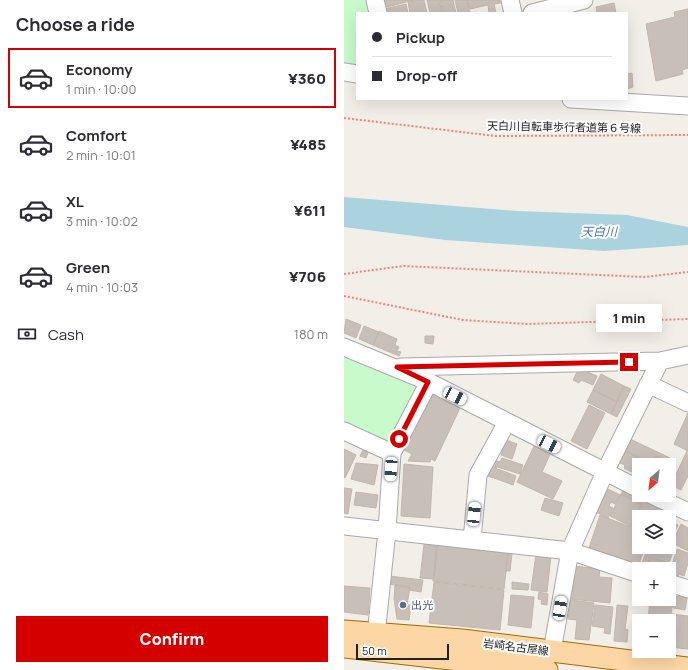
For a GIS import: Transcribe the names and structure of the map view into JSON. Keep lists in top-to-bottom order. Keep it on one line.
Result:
{"streets":{"main road":["岩崎名古屋線"],"path":["天白川自転車歩行者道第６号線"]},"water":["天白川"],"places":["出光"],"scale_bar":"50 m","north":"bottom left","page":{"heading":"Choose a ride","banner":["Pickup","Drop-off"],"list":[{"name":"Economy","note":"1 min · 10:00","value":"¥360"},{"name":"Comfort","note":"2 min · 10:01","value":"¥485"},{"name":"XL","note":"3 min · 10:02","value":"¥611"},{"name":"Green","note":"4 min · 10:03","value":"¥706"}],"bubble":"1 min","pay":["Cash","180 m"],"map_buttons":["+","−"],"buttons":"Confirm","scale":"50 m"}}
